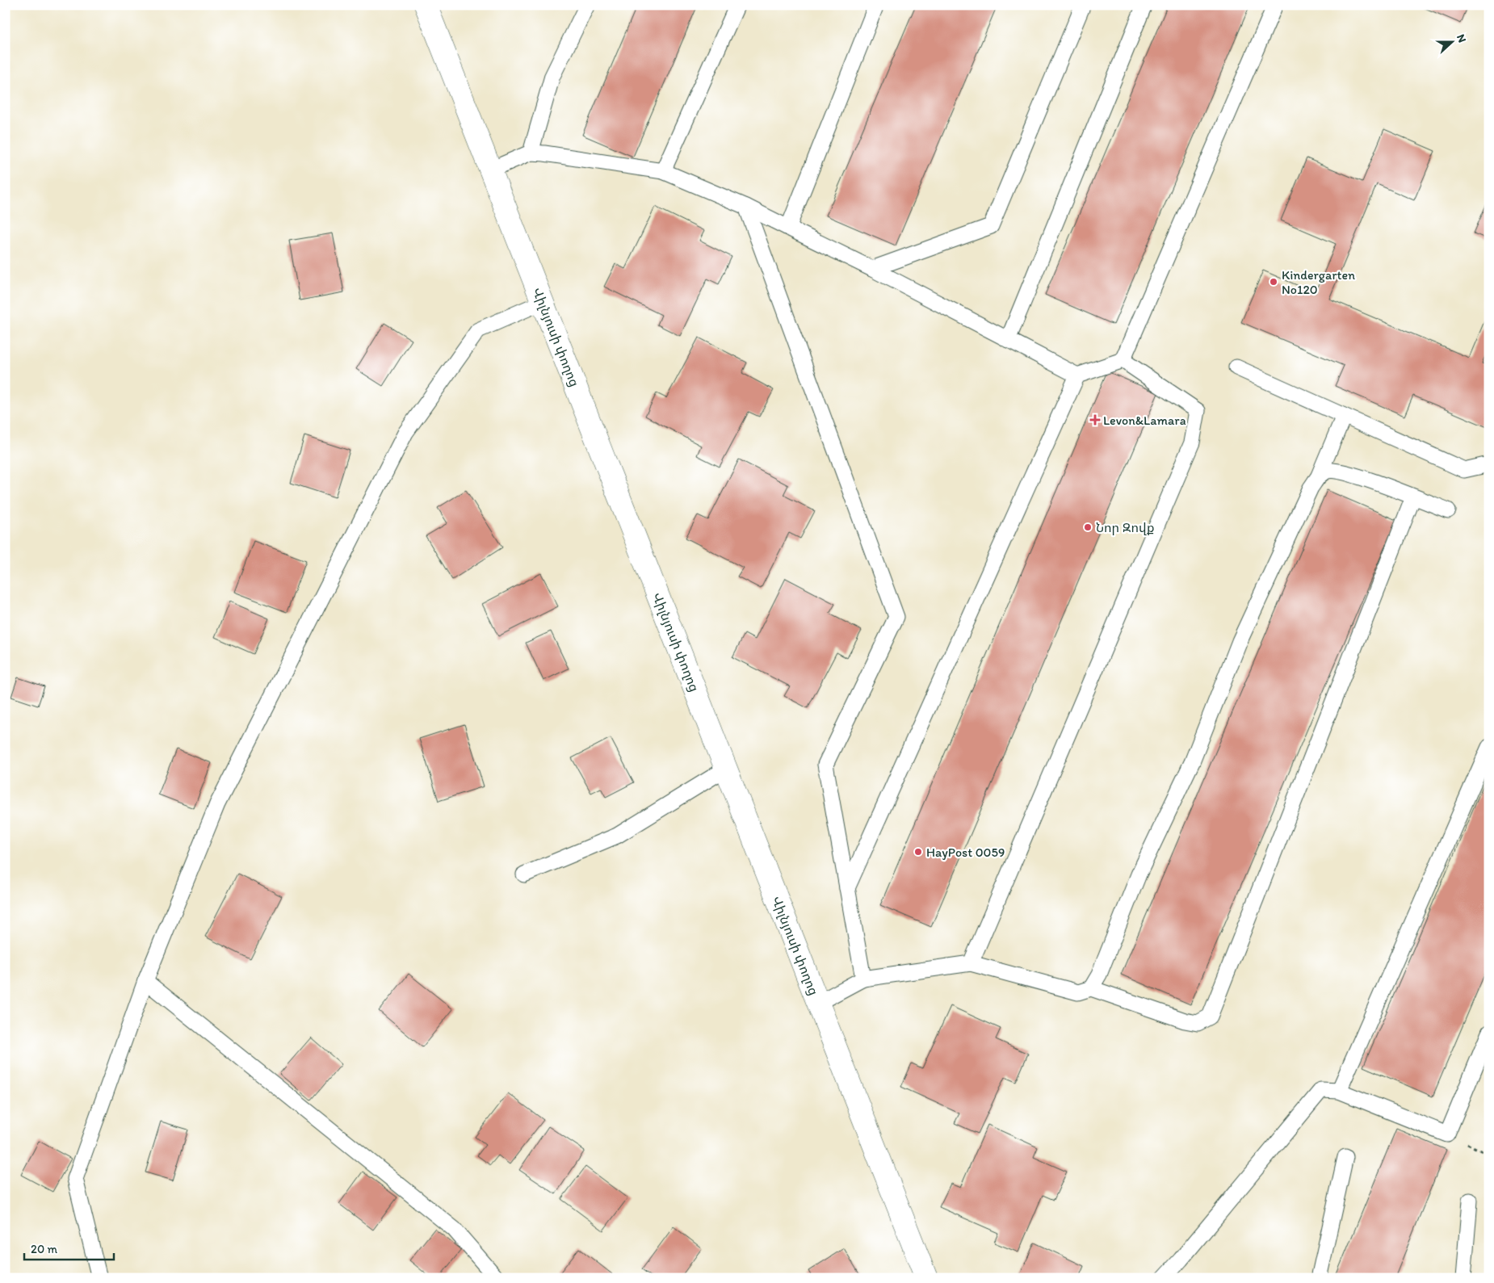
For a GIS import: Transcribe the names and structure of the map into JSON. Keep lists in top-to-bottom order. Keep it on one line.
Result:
{"streets":{"street":["Վիլնյուսի փողոց"]},"places":{"other":["Kindergarten No120","Նոր Զովք","HayPost 0059"],"health":["Levon&Lamara"]},"scale_bar":"20 m","north":"right"}
